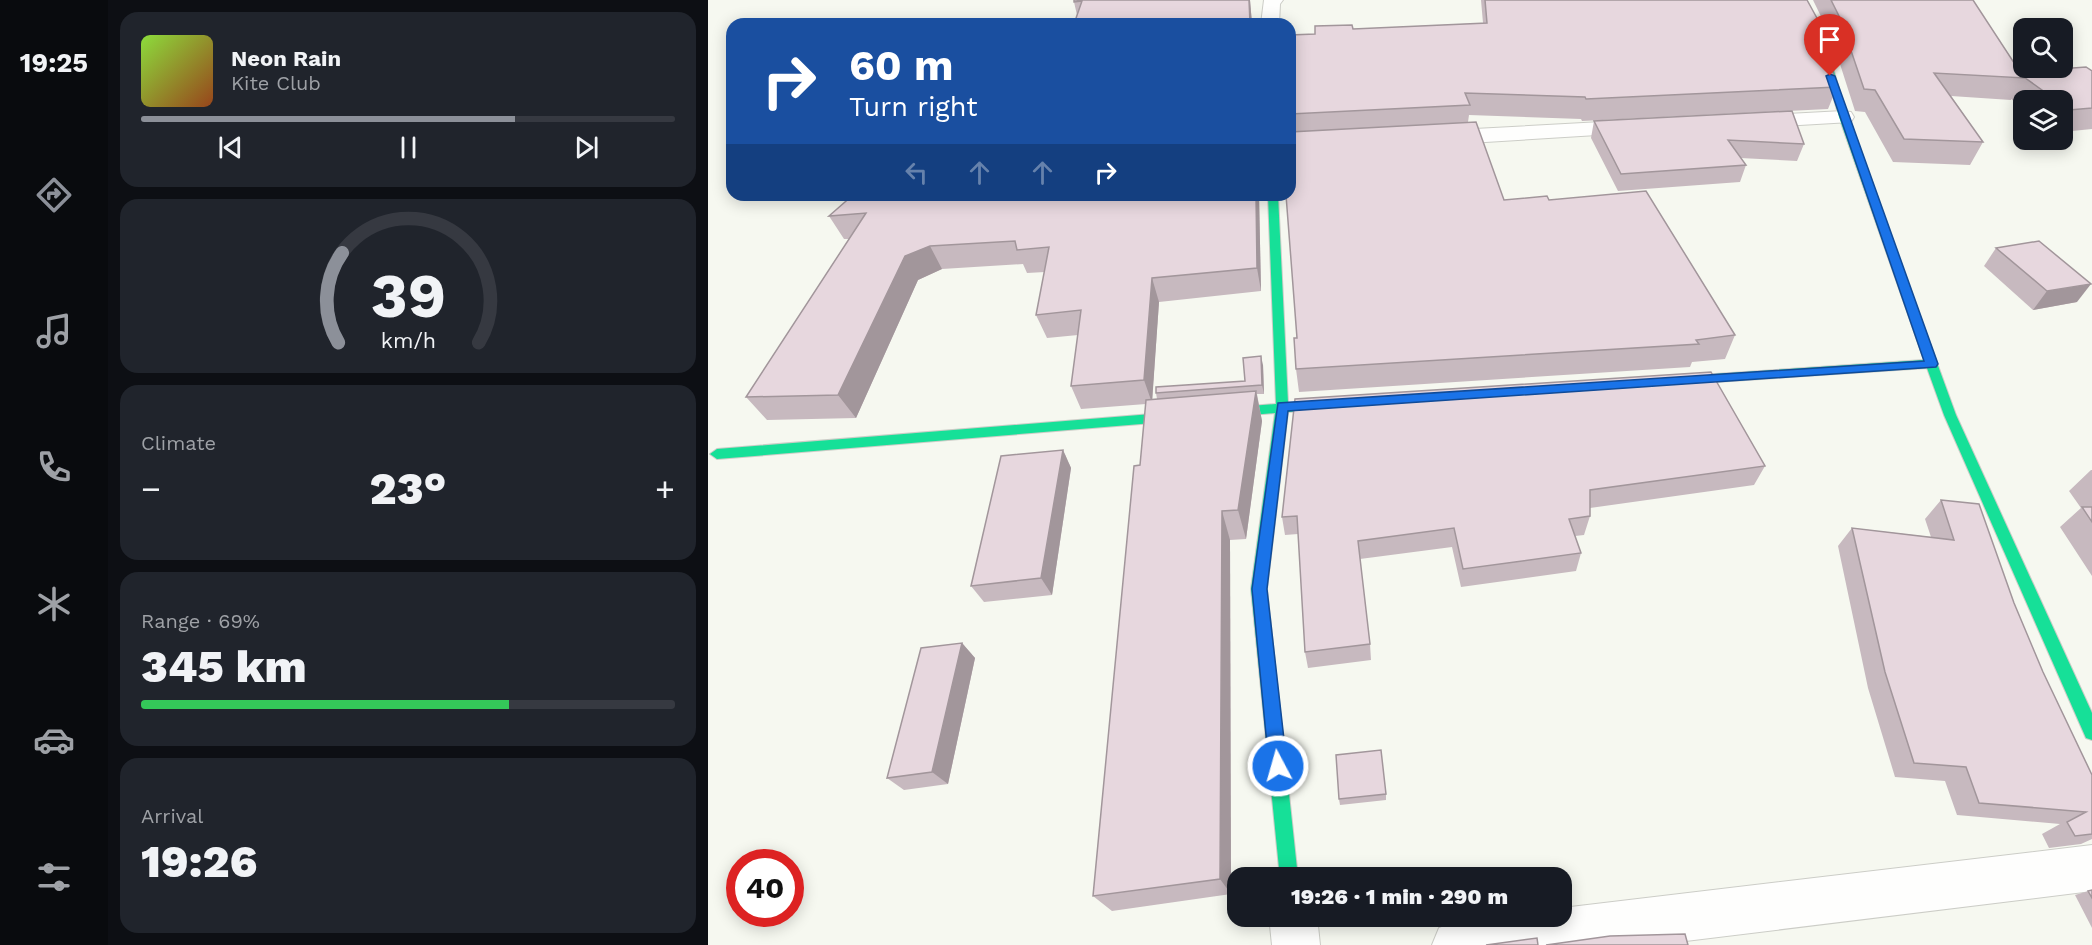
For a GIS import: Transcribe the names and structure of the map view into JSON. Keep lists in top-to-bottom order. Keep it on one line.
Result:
{"page":{"tabs":"19:25","turn":["60 m","Turn right"],"song":["Neon Rain","Kite Club"],"tile":["Climate",["Range · 69%","345 km"],["Arrival","19:26"]],"heat":["−","23°","+"],"limit":"40","trip":"19:26 · 1 min · 290 m","gauge":["39","km/h"]}}
